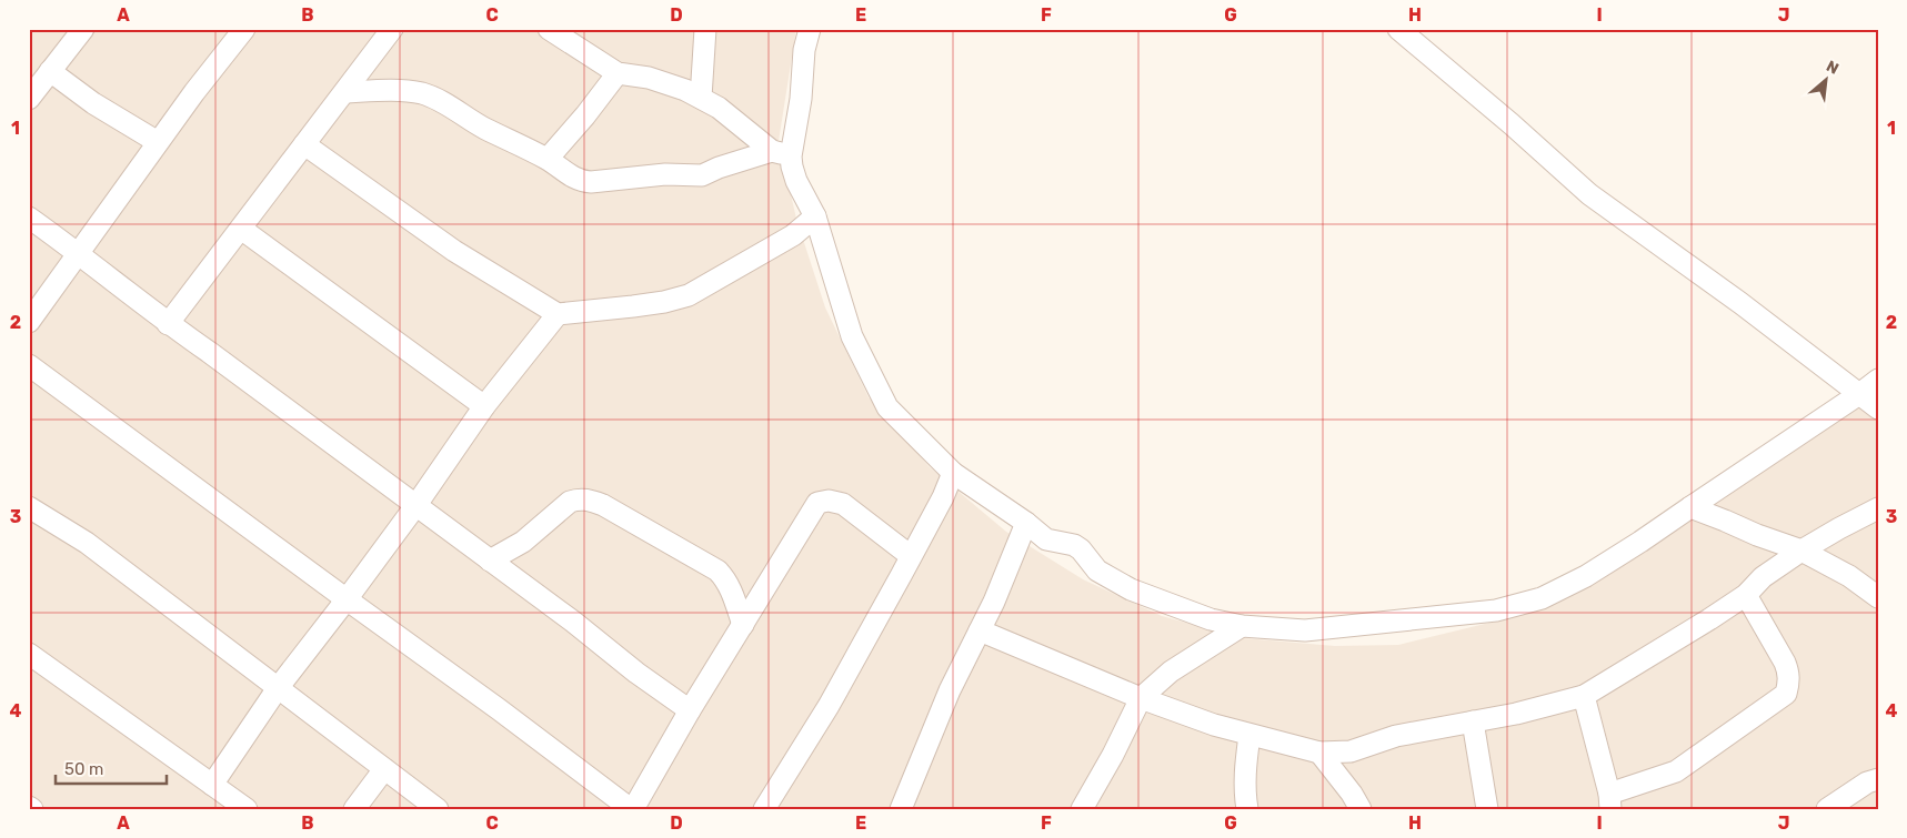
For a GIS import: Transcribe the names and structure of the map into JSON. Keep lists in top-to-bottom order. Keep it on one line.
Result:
{"scale_bar":"50 m","north":"top right","grid":{"columns":["A","B","C","D","E","F","G","H","I","J"],"rows":["1","2","3","4"]}}
